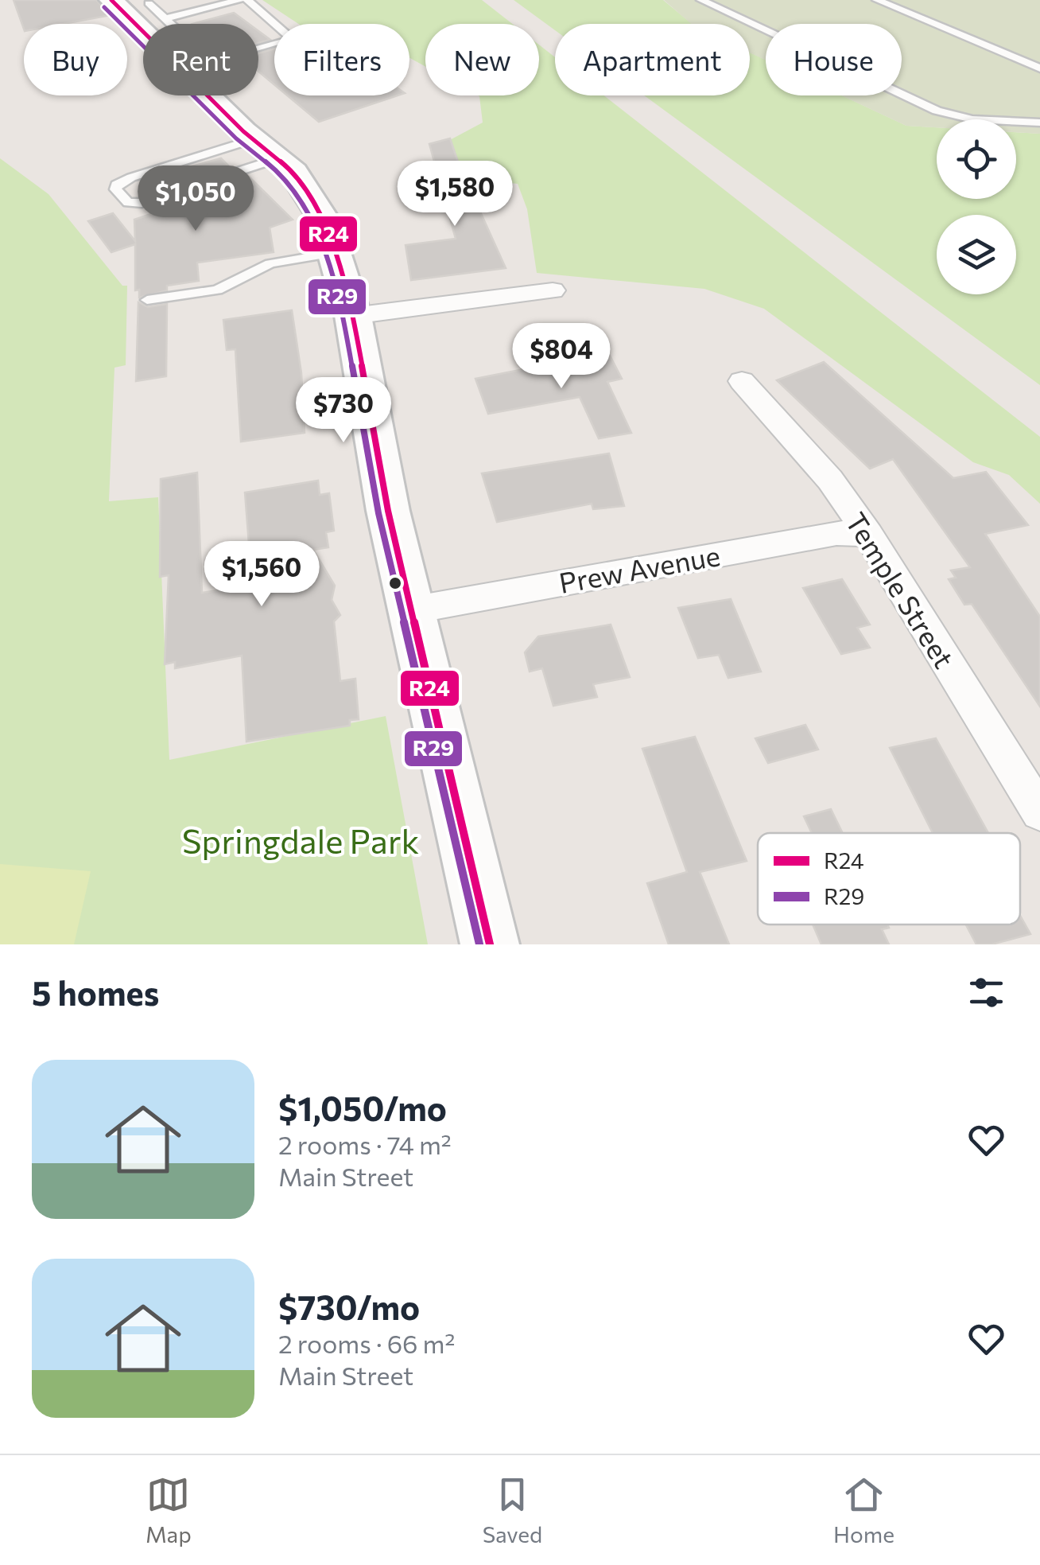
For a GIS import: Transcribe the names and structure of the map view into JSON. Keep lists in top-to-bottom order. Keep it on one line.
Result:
{"streets":{"street":["Prew Avenue","Temple Street"]},"crossings":[["Prew Avenue","Temple Street"]],"parks":["Springdale Park"],"lines":["transit line R24","transit line R29"],"legend":["R24","R29"],"page":{"chip":["Buy","Rent","Filters","New","Apartment","House"],"price":["$1,580","$1,050","$804","$730","$1,560"],"heading":"5 homes","list":[{"name":"$1,050/mo","note":"2 rooms · 74 m² · Main Street"},{"name":"$730/mo","note":"2 rooms · 66 m² · Main Street"}],"tabs":["Map","Saved","Home"]}}
